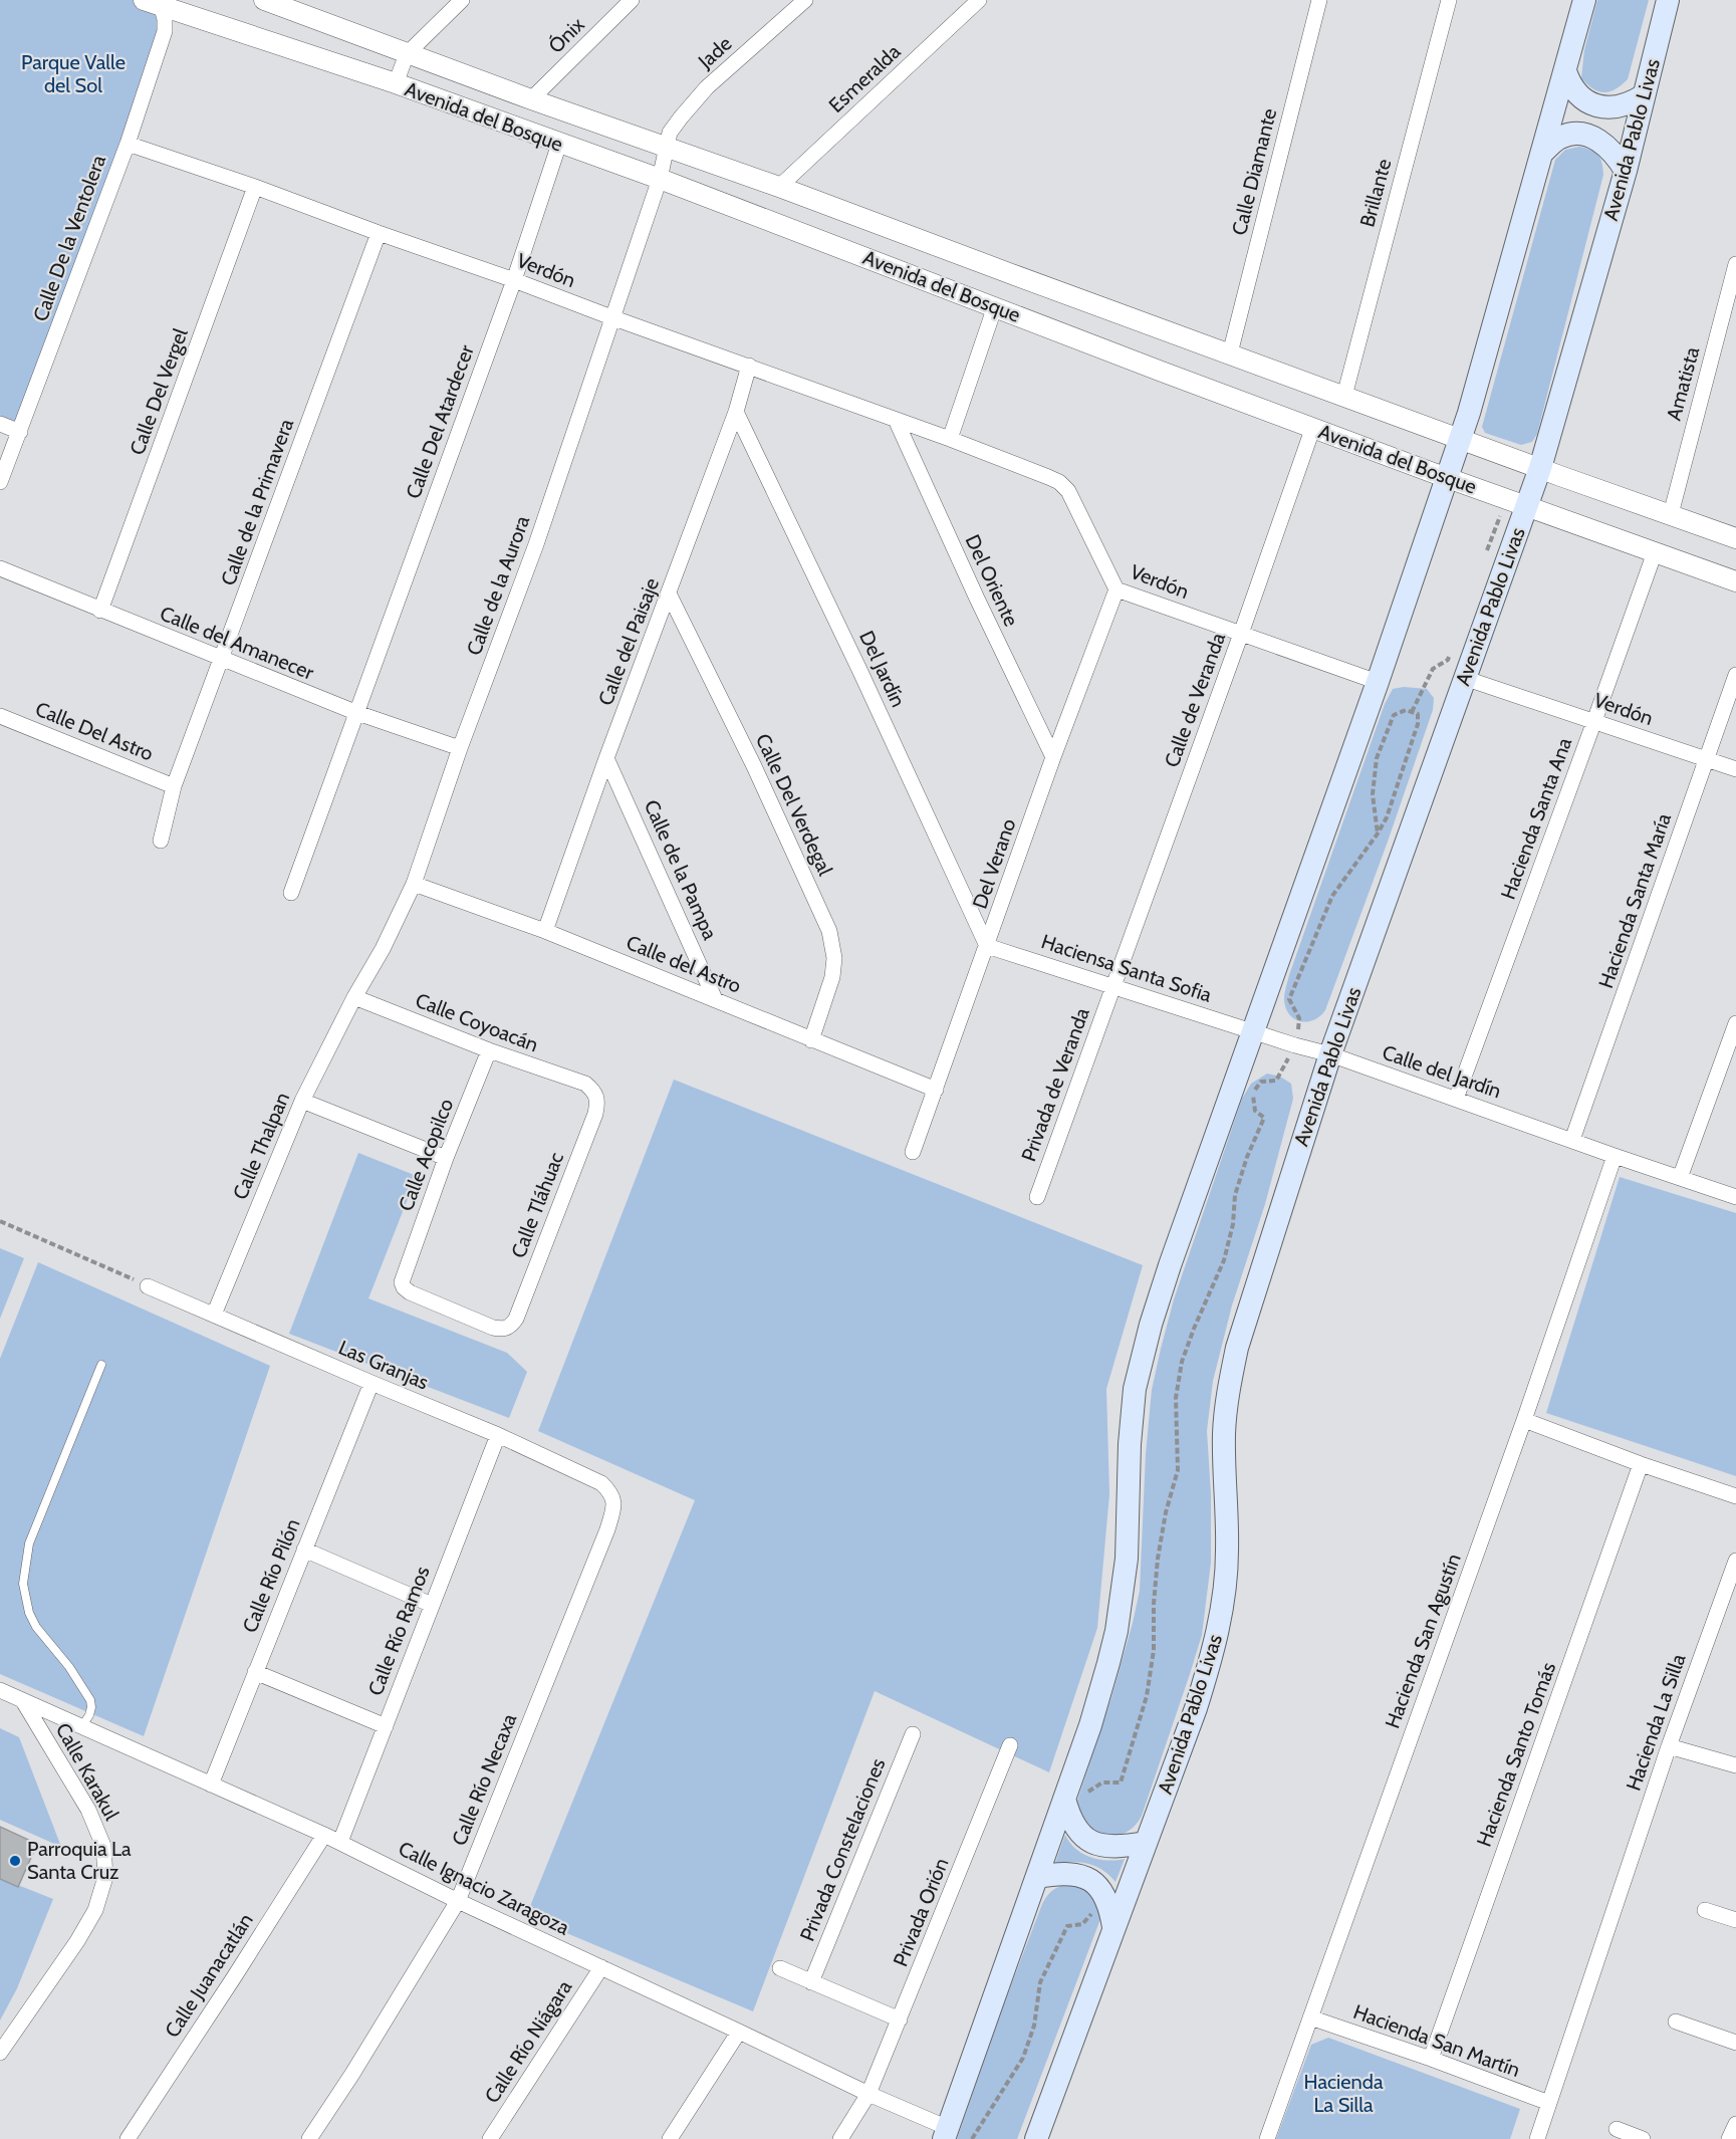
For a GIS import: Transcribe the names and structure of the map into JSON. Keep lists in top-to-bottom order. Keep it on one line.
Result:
{"streets":{"main road":["Avenida Pablo Livas"],"street":["Ónix","Jade","Esmeralda","Avenida del Bosque","Calle Diamante","Brillante","Calle De la Ventolera","Verdón","Amatista","Calle Del Vergel","Calle Del Atardecer","Calle de la Primavera","Del Oriente","Calle de la Aurora","Calle del Paisaje","Calle del Amanecer","Del Jardín","Calle de Veranda","Calle Del Astro","Calle Del Verdegal","Hacienda Santa Ana","Del Verano","Calle de la Pampa","Hacienda Santa María","Calle del Astro","Haciensa Santa Sofia","Calle Coyoacán","Calle del Jardín","Privada de Veranda","Calle Thalpan","Calle Acopilco","Calle Tláhuac","Las Granjas","Calle Río Pilón","Calle Río Ramos","Hacienda San Agustín","Hacienda La Silla","Hacienda Santo Tomás","Calle Karakul","Calle Río Necaxa","Privada Constelaciones","Calle Ignacio Zaragoza","Privada Orión","Calle Juanacatlán","Hacienda San Martín","Calle Río Niágara"]},"crossings":[["Ónix","Avenida del Bosque"],["Jade","Avenida del Bosque"],["Jade","Calle de la Aurora"],["Esmeralda","Avenida del Bosque"],["Avenida del Bosque","Avenida Pablo Livas"],["Avenida del Bosque","Calle Diamante"],["Avenida del Bosque","Brillante"],["Avenida del Bosque","Calle De la Ventolera"],["Avenida del Bosque","Amatista"],["Avenida del Bosque","Calle Del Atardecer"],["Avenida del Bosque","Calle de la Aurora"],["Avenida del Bosque","Calle de Veranda"],["Avenida del Bosque","Hacienda Santa Ana"],["Avenida Pablo Livas","Verdón"],["Avenida Pablo Livas","Calle del Jardín"],["Calle De la Ventolera","Verdón"],["Verdón","Calle Del Vergel"],["Verdón","Calle Del Atardecer"],["Verdón","Calle de la Primavera"],["Verdón","Del Oriente"],["Verdón","Calle de la Aurora"],["Verdón","Calle del Paisaje"],["Verdón","Calle de Veranda"],["Verdón","Hacienda Santa Ana"],["Verdón","Del Verano"],["Verdón","Hacienda Santa María"],["Calle Del Vergel","Calle del Amanecer"],["Calle Del Atardecer","Calle del Amanecer"],["Calle de la Primavera","Calle del Amanecer"],["Calle de la Primavera","Calle Del Astro"],["Del Oriente","Del Verano"],["Calle de la Aurora","Calle del Amanecer"],["Calle de la Aurora","Calle del Astro"],["Calle de la Aurora","Calle Coyoacán"],["Calle de la Aurora","Calle Thalpan"],["Calle del Paisaje","Del Jardín"],["Calle del Paisaje","Calle Del Verdegal"],["Calle del Paisaje","Calle de la Pampa"],["Calle del Paisaje","Calle del Astro"],["Del Jardín","Del Verano"],["Del Jardín","Haciensa Santa Sofia"],["Calle de Veranda","Haciensa Santa Sofia"],["Calle de Veranda","Privada de Veranda"],["Calle Del Verdegal","Calle del Astro"],["Hacienda Santa Ana","Calle del Jardín"],["Del Verano","Calle del Astro"],["Del Verano","Haciensa Santa Sofia"],["Calle de la Pampa","Calle del Astro"],["Hacienda Santa María","Calle del Jardín"],["Haciensa Santa Sofia","Calle del Jardín"],["Haciensa Santa Sofia","Privada de Veranda"],["Calle Coyoacán","Calle Thalpan"],["Calle Coyoacán","Calle Acopilco"],["Calle Coyoacán","Calle Tláhuac"],["Calle del Jardín","Hacienda San Agustín"],["Calle Thalpan","Las Granjas"],["Calle Acopilco","Calle Tláhuac"],["Las Granjas","Calle Río Pilón"],["Las Granjas","Calle Río Ramos"],["Las Granjas","Calle Río Necaxa"],["Calle Río Pilón","Calle Ignacio Zaragoza"],["Calle Río Ramos","Calle Ignacio Zaragoza"],["Hacienda San Agustín","Hacienda San Martín"],["Hacienda La Silla","Hacienda San Martín"],["Hacienda Santo Tomás","Hacienda San Martín"],["Calle Karakul","Calle Ignacio Zaragoza"],["Calle Río Necaxa","Calle Ignacio Zaragoza"],["Calle Ignacio Zaragoza","Privada Orión"],["Calle Ignacio Zaragoza","Calle Juanacatlán"],["Calle Ignacio Zaragoza","Calle Río Niágara"]],"parks":["Parque Valle del Sol","Hacienda La Silla"],"places":["Parroquia La Santa Cruz"]}
